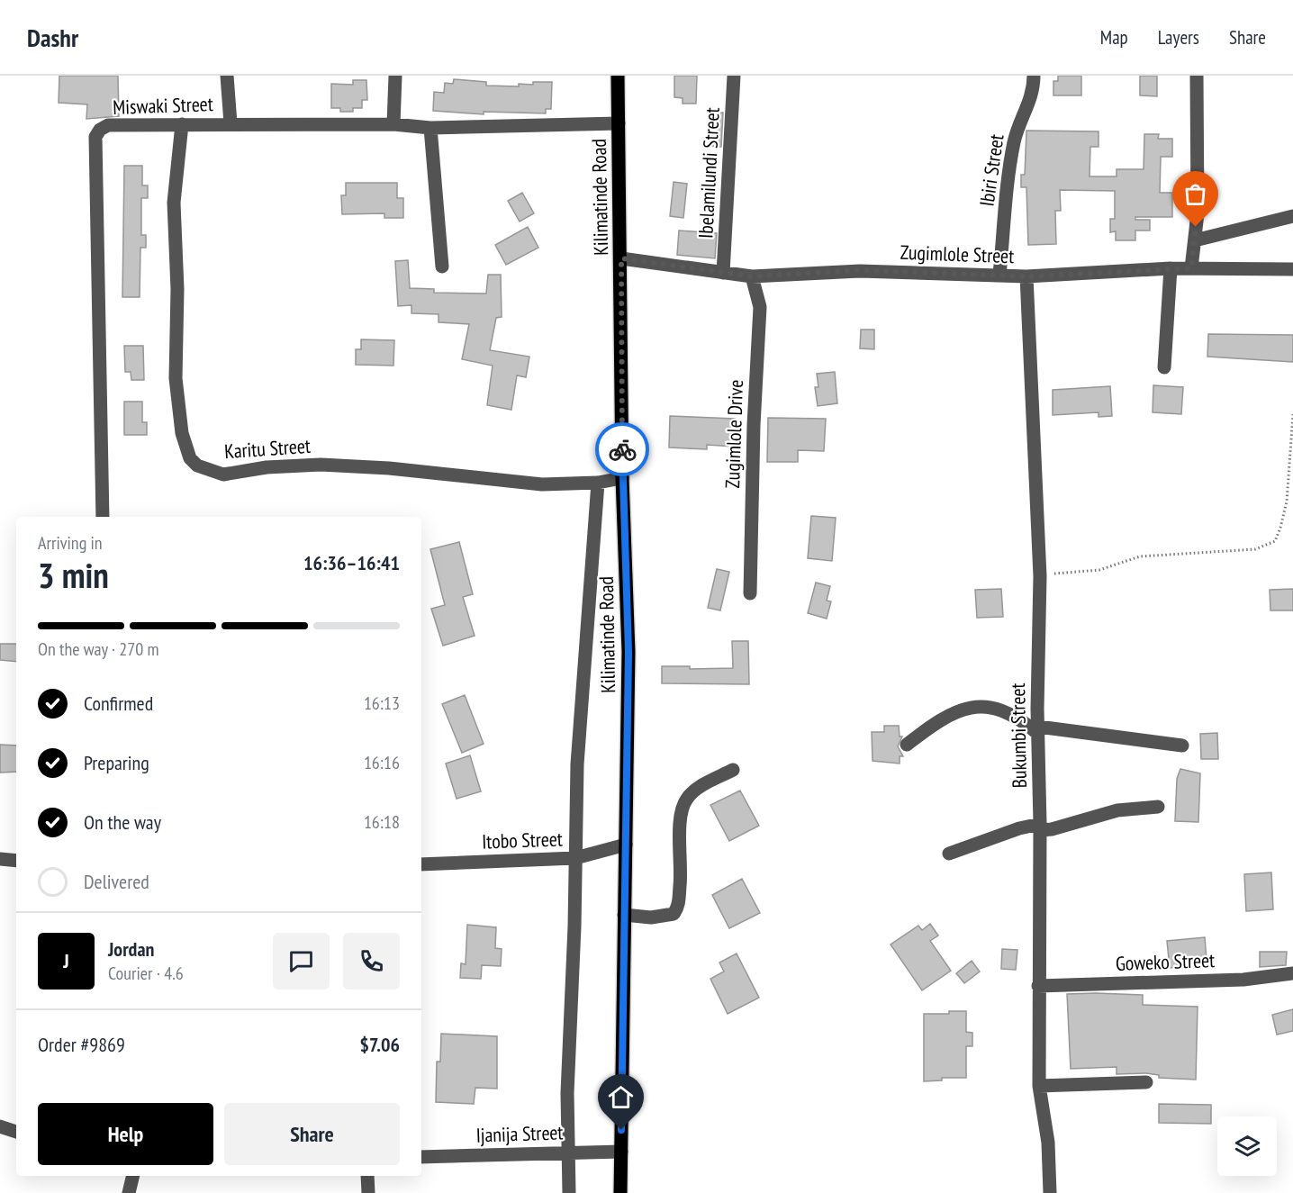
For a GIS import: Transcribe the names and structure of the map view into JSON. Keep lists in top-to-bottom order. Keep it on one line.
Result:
{"streets":{"main road":["Kilimatinde Road"],"street":["Miswaki Street","Ibiri Street","Ibelamilundi Street","Zugimlole Street","Zugimlole Drive","Karitu Street","Bukumbi Street","Itobo Street","Goweko Street","Ijanija Street"]},"crossings":[["Miswaki Street","Kilimatinde Road"],["Miswaki Street","Karitu Street"],["Ibiri Street","Zugimlole Street"],["Ibelamilundi Street","Zugimlole Street"],["Kilimatinde Road","Zugimlole Street"],["Kilimatinde Road","Karitu Street"],["Kilimatinde Road","Itobo Street"],["Kilimatinde Road","Ijanija Street"],["Zugimlole Street","Zugimlole Drive"],["Zugimlole Street","Bukumbi Street"],["Bukumbi Street","Goweko Street"]],"page":{"header":"Dashr","nav":["Map","Layers","Share"],"heading":["3 min","Arriving in","16:36–16:41"],"panel":["Jordan","Courier · 4.6","Order #9869","$7.06"],"bar":"On the way · 270 m","list":[["Confirmed","16:13"],["Preparing","16:16"],["On the way","16:18"],"Delivered"],"round":"J","buttons":["Help","Share"]}}
